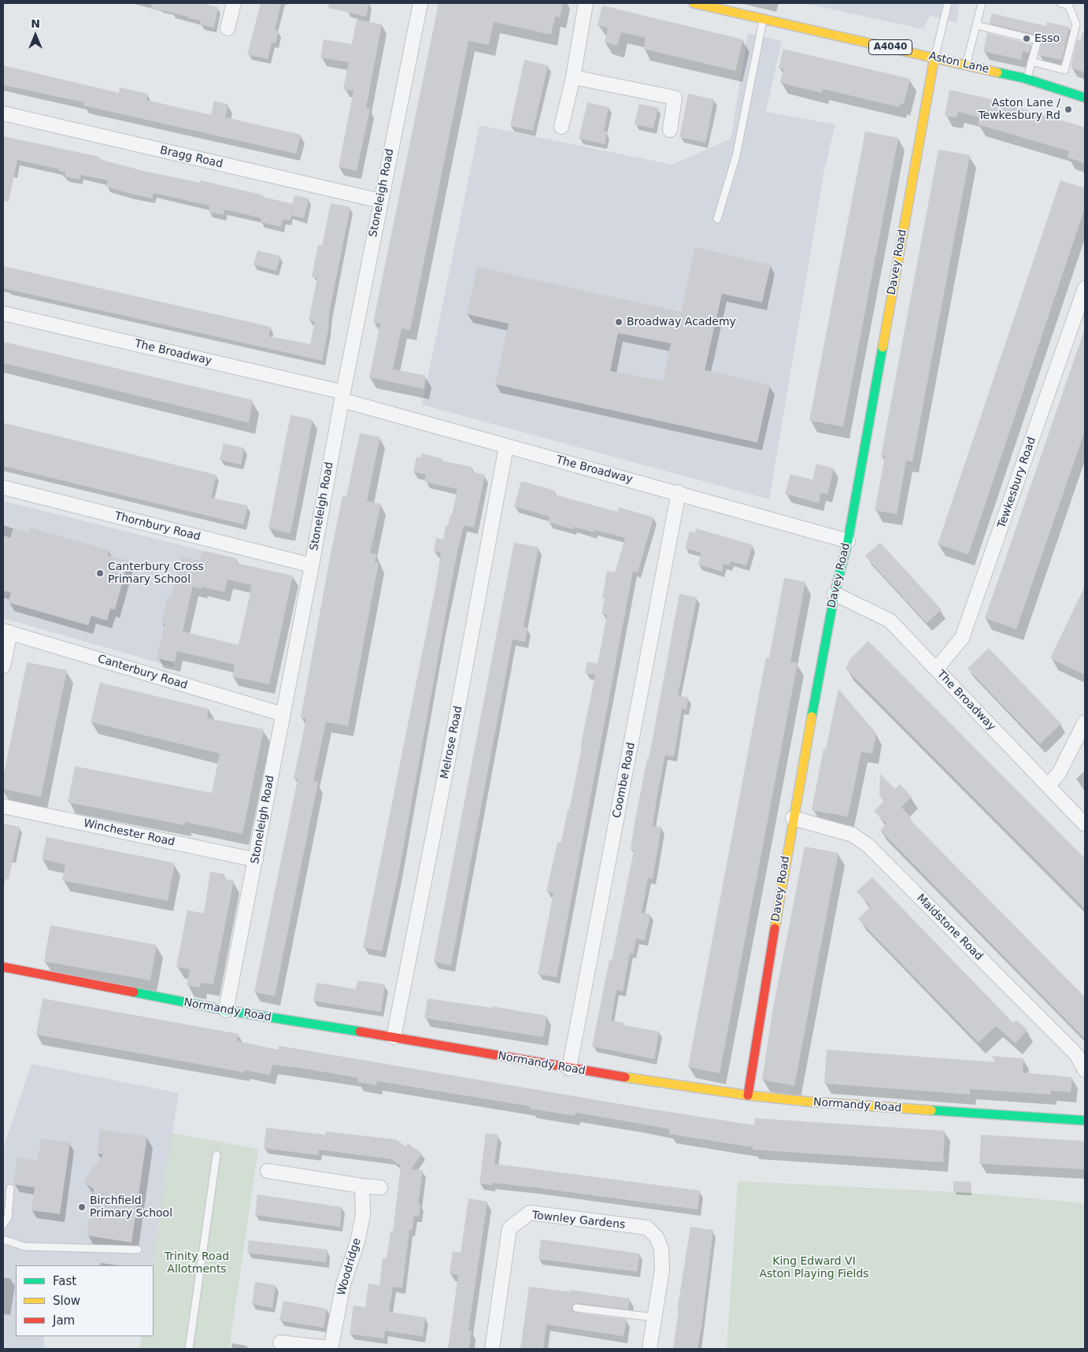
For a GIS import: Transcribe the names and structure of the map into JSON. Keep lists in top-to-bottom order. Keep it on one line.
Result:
{"streets":{"street":["A4040","Aston Lane","Bragg Road","Stoneleigh Road","Davey Road","The Broadway","Tewkesbury Road","Thornbury Road","Canterbury Road","Melrose Road","Coombe Road","Winchester Road","Maidstone Road","Normandy Road","Townley Gardens","Woodridge"]},"crossings":[["Aston Lane","Davey Road"],["Bragg Road","Stoneleigh Road"],["Stoneleigh Road","The Broadway"],["Stoneleigh Road","Thornbury Road"],["Stoneleigh Road","Canterbury Road"],["Stoneleigh Road","Winchester Road"],["Stoneleigh Road","Normandy Road"],["Davey Road","The Broadway"],["Davey Road","Maidstone Road"],["Davey Road","Normandy Road"],["The Broadway","Tewkesbury Road"],["The Broadway","Melrose Road"],["The Broadway","Coombe Road"],["Melrose Road","Normandy Road"],["Coombe Road","Normandy Road"]],"parks":["Trinity Road Allotments","King Edward VI Aston Playing Fields"],"places":["Esso","Aston Lane / Tewkesbury Rd","Broadway Academy","Canterbury Cross Primary School","Birchfield Primary School"],"legend":["Fast","Slow","Jam"],"north":"top"}
